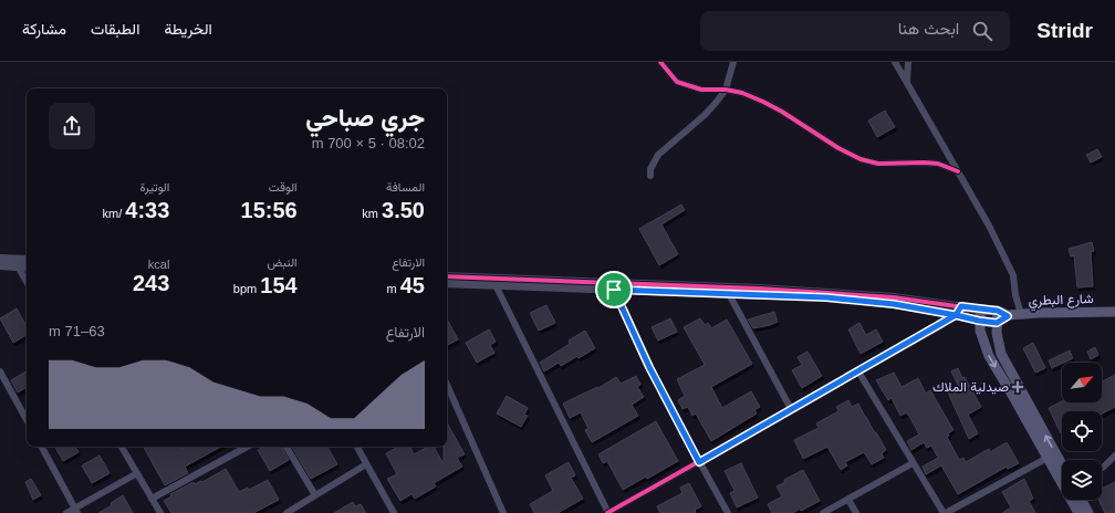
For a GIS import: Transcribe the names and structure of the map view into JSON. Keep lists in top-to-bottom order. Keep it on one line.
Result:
{"streets":{"main road":["شارع البطري"]},"places":{"health":["صيدلية الملاك"]},"north":"top right","page":{"header":"Stridr","search":"ابحث هنا","nav":["الخريطة","الطبقات","مشاركة"],"heading":["جري صباحي","08:02 · 5 × 700 m"],"stats":[["المسافة","3.50 km"],["الوقت","15:56"],["الوتيرة","4:33 /km"],["الارتفاع","45 m"],["النبض","154 bpm"],["kcal","243"]],"chart":["الارتفاع","63–71 m"]}}
